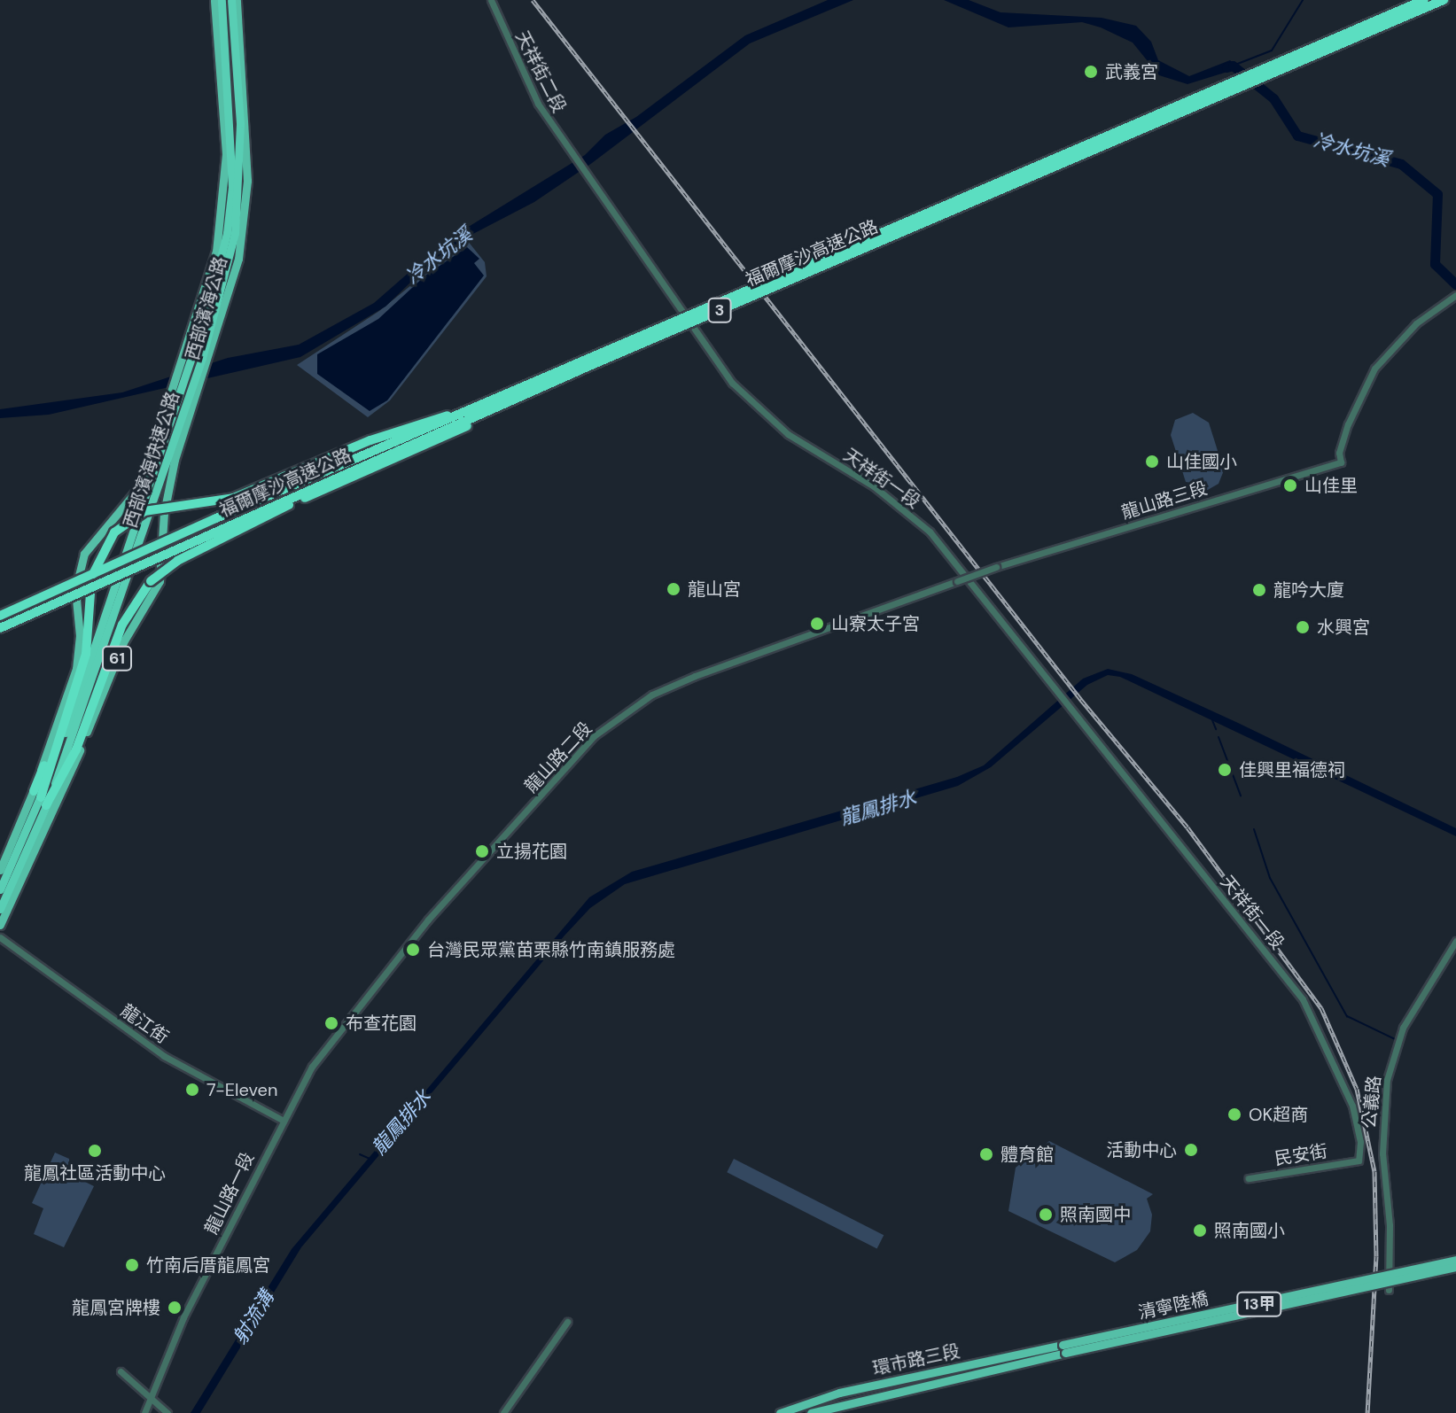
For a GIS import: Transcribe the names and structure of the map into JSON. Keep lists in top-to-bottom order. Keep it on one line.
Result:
{"streets":{"highway":["福爾摩沙高速公路","3","西部濱海快速公路","61"],"main road":["西部濱海公路","13甲","清寧陸橋","環市路三段"],"street":["天祥街二段","天祥街一段","龍山路三段","龍山路二段","龍江街","公義路","民安街","龍山路一段"]},"crossings":[["天祥街二段","天祥街一段"],["西部濱海公路","西部濱海快速公路"],["天祥街一段","民安街"],["龍山路三段","龍山路二段"],["龍山路二段","龍山路一段"],["龍江街","龍山路一段"],["清寧陸橋","環市路三段"]],"water":["冷水坑溪","龍鳳排水","射流溝"],"places":["武義宮","山佳國小","山佳里","龍山宮","龍吟大廈","山寮太子宮","水興宮","佳興里福德祠","立揚花園","台灣民眾黨苗栗縣竹南鎮服務處","布查花園","7-Eleven","OK超商","活動中心","龍鳳社區活動中心","體育館","照南國中","照南國小","竹南后厝龍鳳宮","龍鳳宮牌樓"]}
